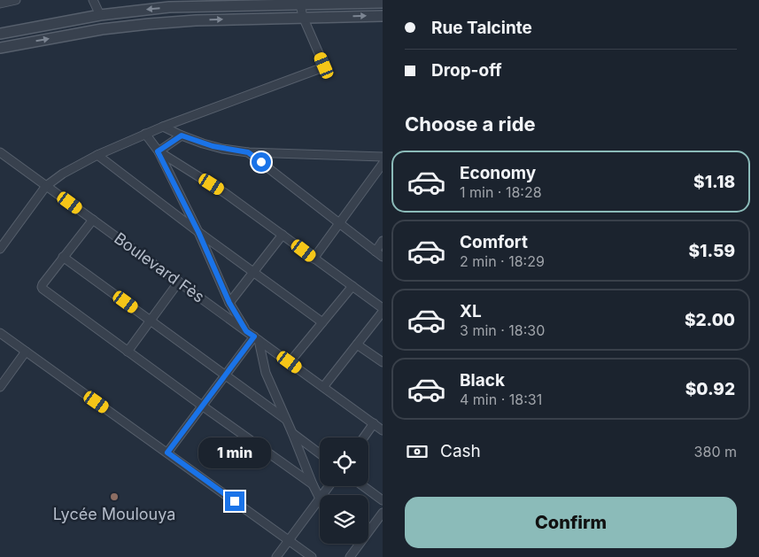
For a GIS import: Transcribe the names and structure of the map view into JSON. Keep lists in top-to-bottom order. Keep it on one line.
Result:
{"streets":{"street":["Boulevard Fès"]},"places":["Lycée Moulouya"],"page":{"banner":["Rue Talcinte","Drop-off"],"heading":"Choose a ride","list":[{"name":"Economy","note":"1 min · 18:28","value":"$1.18"},{"name":"Comfort","note":"2 min · 18:29","value":"$1.59"},{"name":"XL","note":"3 min · 18:30","value":"$2.00"},{"name":"Black","note":"4 min · 18:31","value":"$0.92"}],"pay":["Cash","380 m"],"bubble":"1 min","buttons":"Confirm"}}
